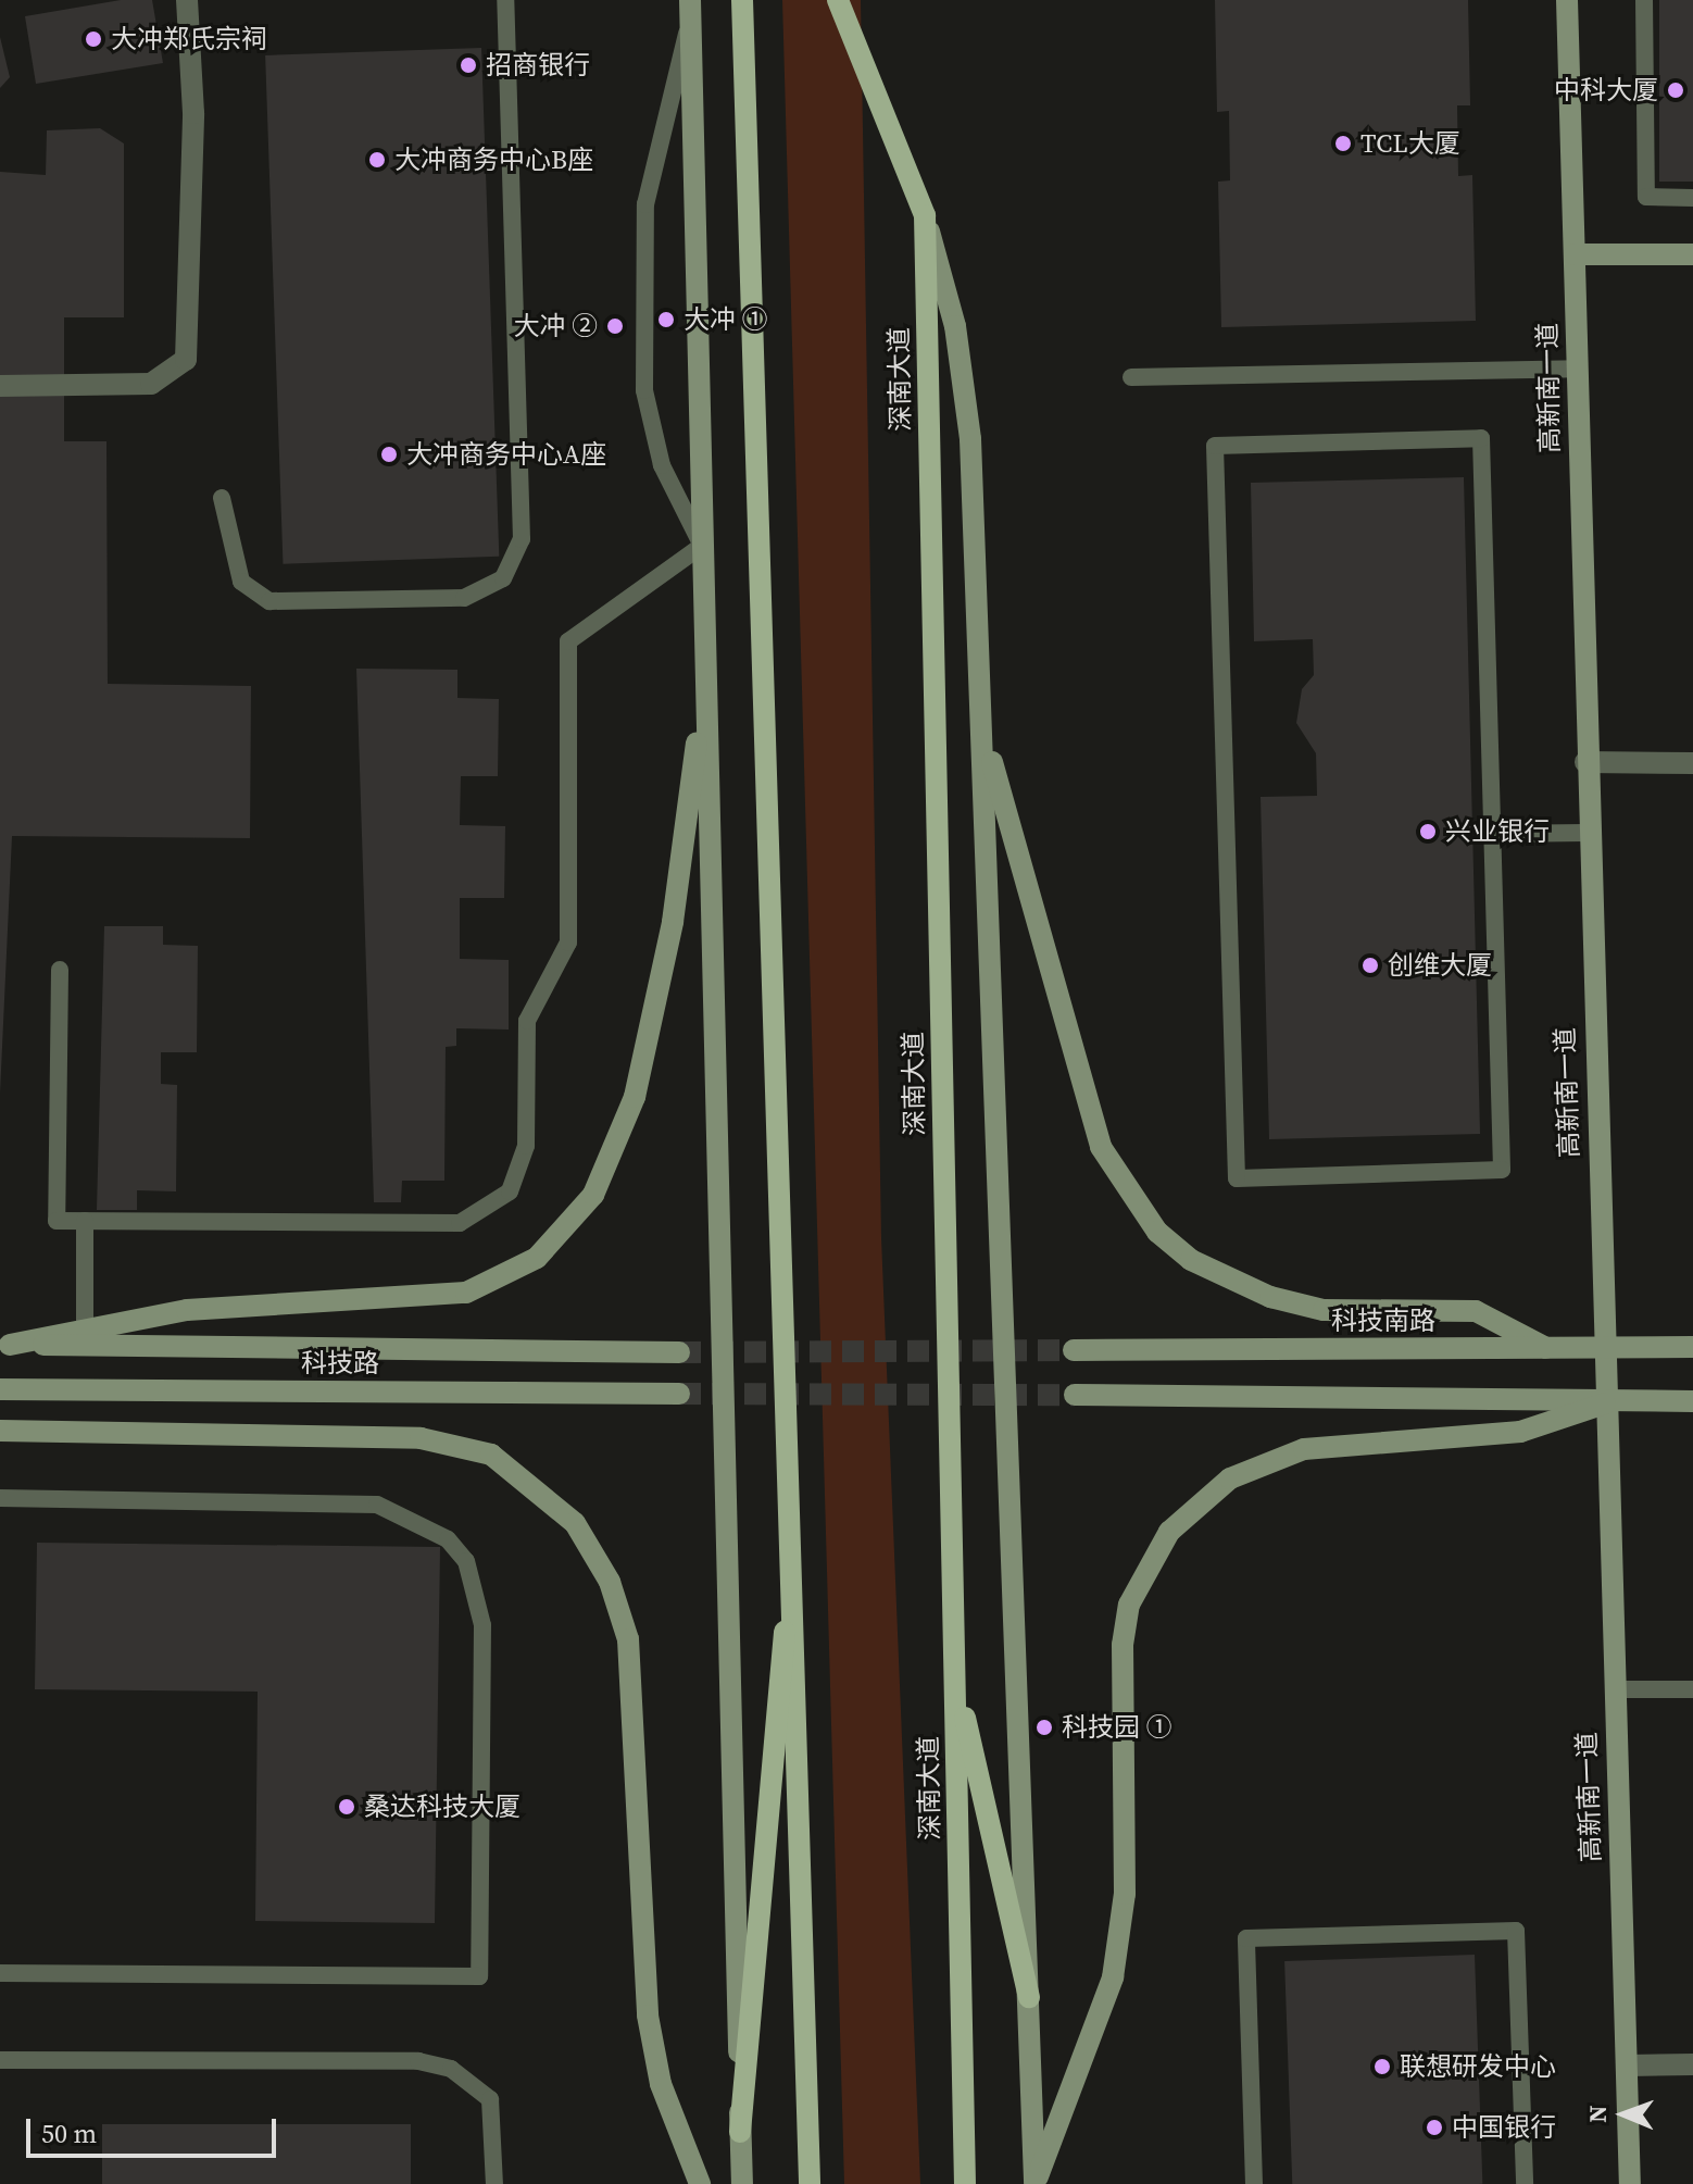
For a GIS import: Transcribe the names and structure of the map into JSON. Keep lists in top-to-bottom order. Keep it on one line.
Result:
{"streets":{"main road":["深南大道","高新南一道","科技南路","科技路"]},"crossings":[["高新南一道","科技南路"]],"places":["大冲郑氏宗祠","招商银行","中科大厦","TCL大厦","大冲商务中心B座","大冲 ①","大冲 ②","大冲商务中心A座","兴业银行","创维大厦","科技园 ①","桑达科技大厦","联想研发中心","中国银行"],"scale_bar":"50 m","north":"left"}
